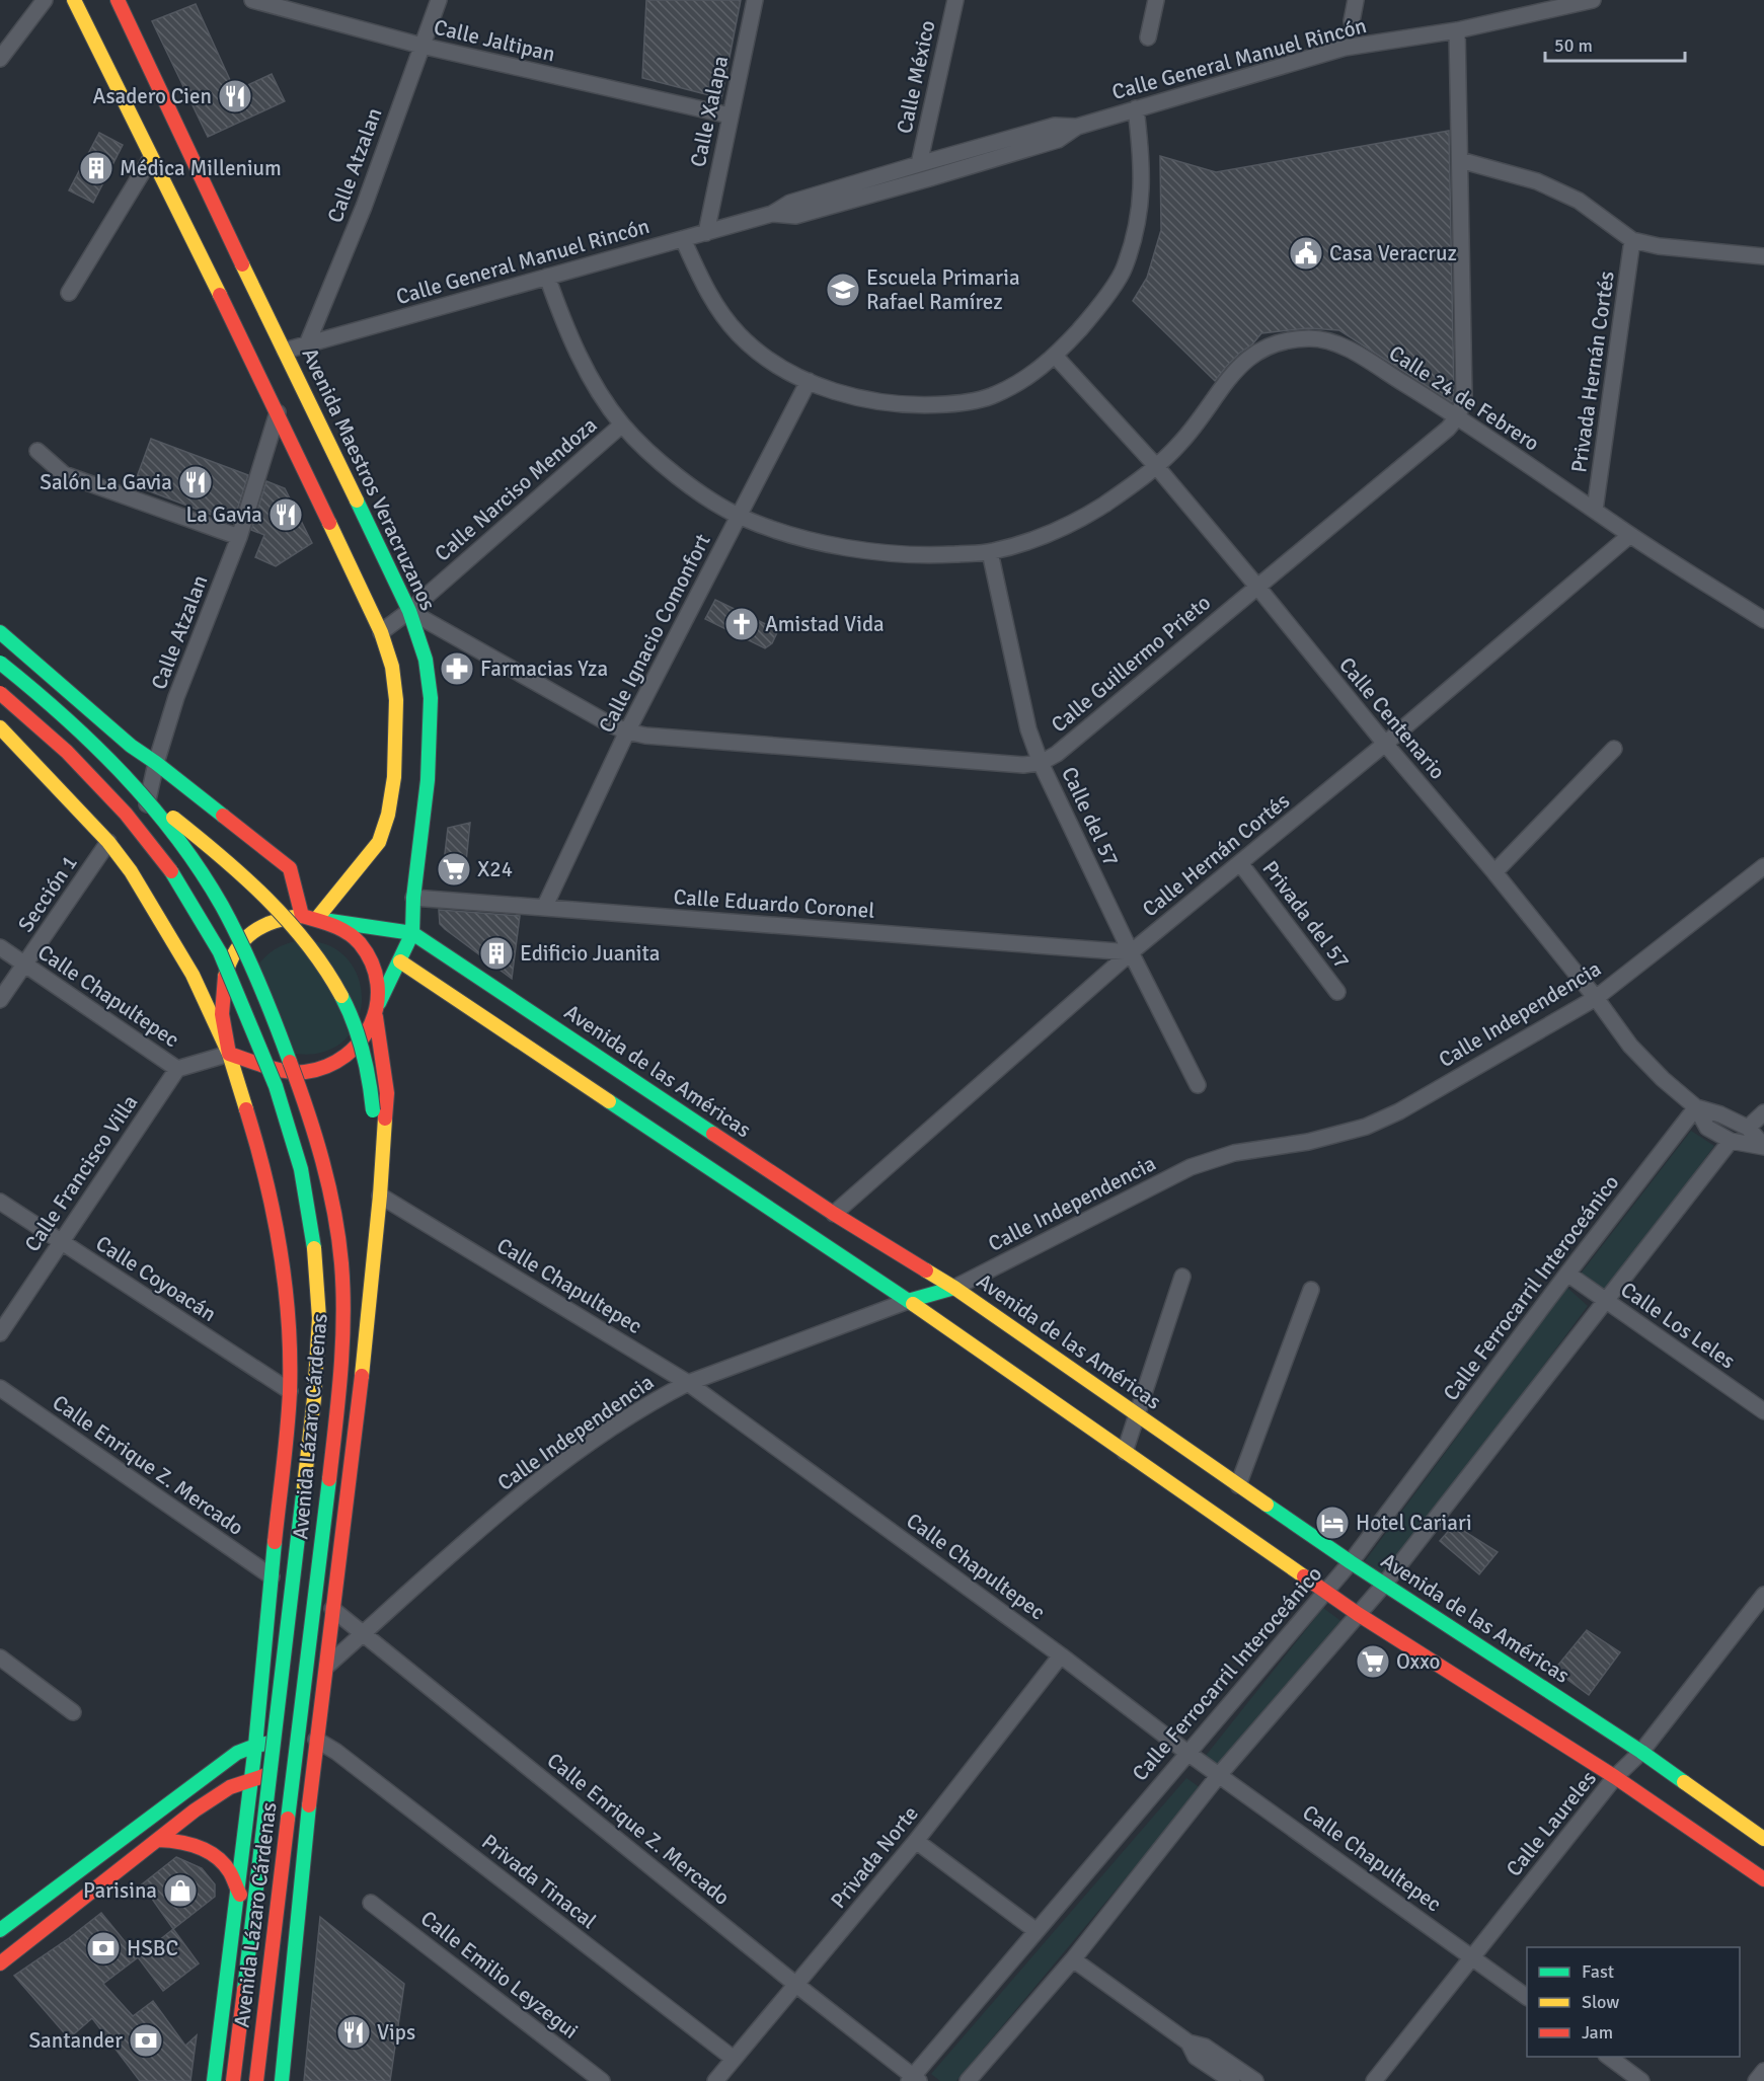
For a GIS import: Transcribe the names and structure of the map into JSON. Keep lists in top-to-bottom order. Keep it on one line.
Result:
{"streets":{"main road":["Avenida Maestros Veracruzanos","Calle Independencia","Avenida de las Américas","Avenida Lázaro Cárdenas"],"street":["Calle Jaltipan","Calle General Manuel Rincón","Calle México","Calle Xalapa","Calle Atzalan","Privada Hernán Cortés","Calle 24 de Febrero","Calle Narciso Mendoza","Calle Ignacio Comonfort","Calle Guillermo Prieto","Calle Centenario","Calle del 57","Calle Hernán Cortés","Sección 1","Calle Eduardo Coronel","Privada del 57","Calle Chapultepec","Calle Francisco Villa","Calle Coyoacán","Calle Ferrocarril Interoceánico","Calle Los Leles","Calle Enrique Z. Mercado","Calle Laureles","Privada Norte","Privada Tinacal","Calle Emilio Leyzegui"]},"crossings":[["Calle Jaltipan","Calle Xalapa"],["Calle Jaltipan","Calle Atzalan"],["Calle General Manuel Rincón","Calle México"],["Calle General Manuel Rincón","Calle Xalapa"],["Calle General Manuel Rincón","Calle Atzalan"],["Calle General Manuel Rincón","Calle 24 de Febrero"],["Calle General Manuel Rincón","Avenida Maestros Veracruzanos"],["Privada Hernán Cortés","Calle 24 de Febrero"],["Calle 24 de Febrero","Calle Narciso Mendoza"],["Calle 24 de Febrero","Calle Ignacio Comonfort"],["Calle 24 de Febrero","Calle Guillermo Prieto"],["Calle 24 de Febrero","Calle Centenario"],["Calle 24 de Febrero","Calle del 57"],["Calle 24 de Febrero","Calle Hernán Cortés"],["Avenida Maestros Veracruzanos","Calle Narciso Mendoza"],["Avenida Maestros Veracruzanos","Calle Eduardo Coronel"],["Avenida Maestros Veracruzanos","Calle Chapultepec"],["Avenida Maestros Veracruzanos","Avenida de las Américas"],["Calle Ignacio Comonfort","Calle Eduardo Coronel"],["Calle Guillermo Prieto","Calle Centenario"],["Calle Guillermo Prieto","Calle del 57"],["Calle Centenario","Calle Hernán Cortés"],["Calle Centenario","Calle Independencia"],["Calle Centenario","Calle Ferrocarril Interoceánico"],["Calle del 57","Calle Hernán Cortés"],["Calle del 57","Calle Eduardo Coronel"],["Calle Hernán Cortés","Calle Eduardo Coronel"],["Calle Hernán Cortés","Privada del 57"],["Calle Hernán Cortés","Avenida de las Américas"],["Sección 1","Calle Chapultepec"],["Calle Chapultepec","Calle Independencia"],["Calle Chapultepec","Avenida de las Américas"],["Calle Chapultepec","Calle Francisco Villa"],["Calle Chapultepec","Calle Ferrocarril Interoceánico"],["Calle Chapultepec","Calle Laureles"],["Calle Chapultepec","Privada Norte"],["Calle Independencia","Avenida de las Américas"],["Calle Independencia","Calle Enrique Z. Mercado"],["Avenida de las Américas","Calle Ferrocarril Interoceánico"],["Avenida de las Américas","Calle Laureles"],["Calle Francisco Villa","Calle Coyoacán"],["Calle Ferrocarril Interoceánico","Calle Los Leles"],["Calle Ferrocarril Interoceánico","Calle Enrique Z. Mercado"],["Calle Enrique Z. Mercado","Privada Norte"],["Privada Norte","Privada Tinacal"]],"places":{"restaurant":["Asadero Cien","Salón La Gavia","La Gavia","Vips"],"building":["Médica Millenium","Edificio Juanita"],"public building":["Casa Veracruz"],"school or university":["Escuela Primaria Rafael Ramírez"],"church":["Amistad Vida"],"pharmacy":["Farmacias Yza"],"supermarket":["X24","Oxxo"],"hotel":["Hotel Cariari"],"shop":["Parisina"],"bank":["HSBC","Santander"]},"legend":["Fast","Slow","Jam"],"scale_bar":"50 m"}
